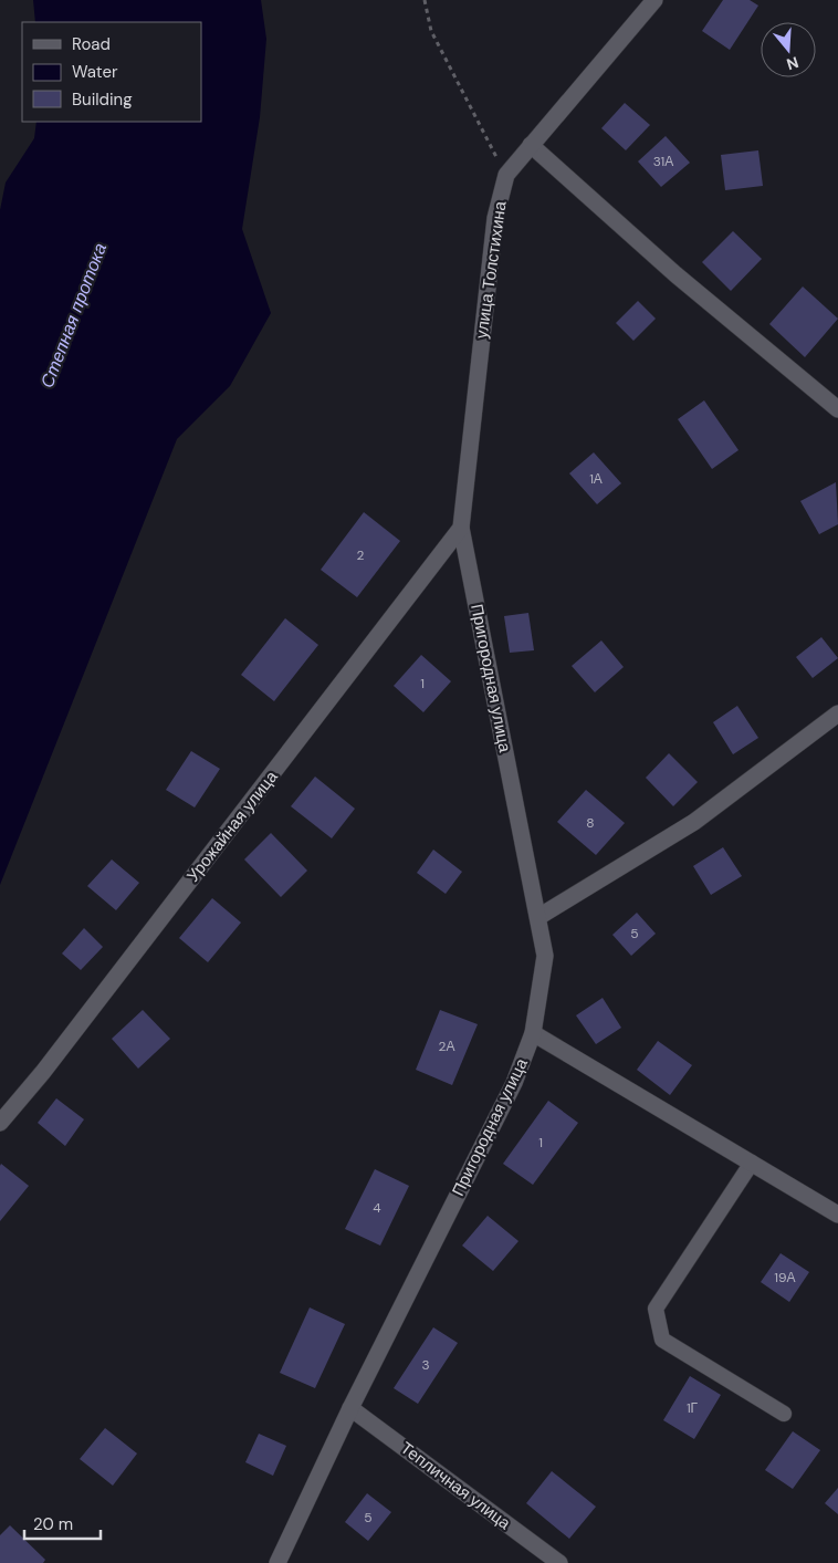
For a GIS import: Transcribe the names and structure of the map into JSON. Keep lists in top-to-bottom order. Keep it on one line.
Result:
{"streets":{"street":["улица Толстихина","Пригородная улица","Урожайная улица","Тепличная улица"]},"crossings":[["улица Толстихина","Пригородная улица"],["улица Толстихина","Урожайная улица"],["Пригородная улица","Урожайная улица"],["Пригородная улица","Тепличная улица"]],"water":["Степная протока"],"house_numbers":["31А","1А","2","1","8","5","2А","1","4","19А","3","1Г","5"],"legend":["Road","Water","Building"],"scale_bar":"20 m","north":"bottom"}
